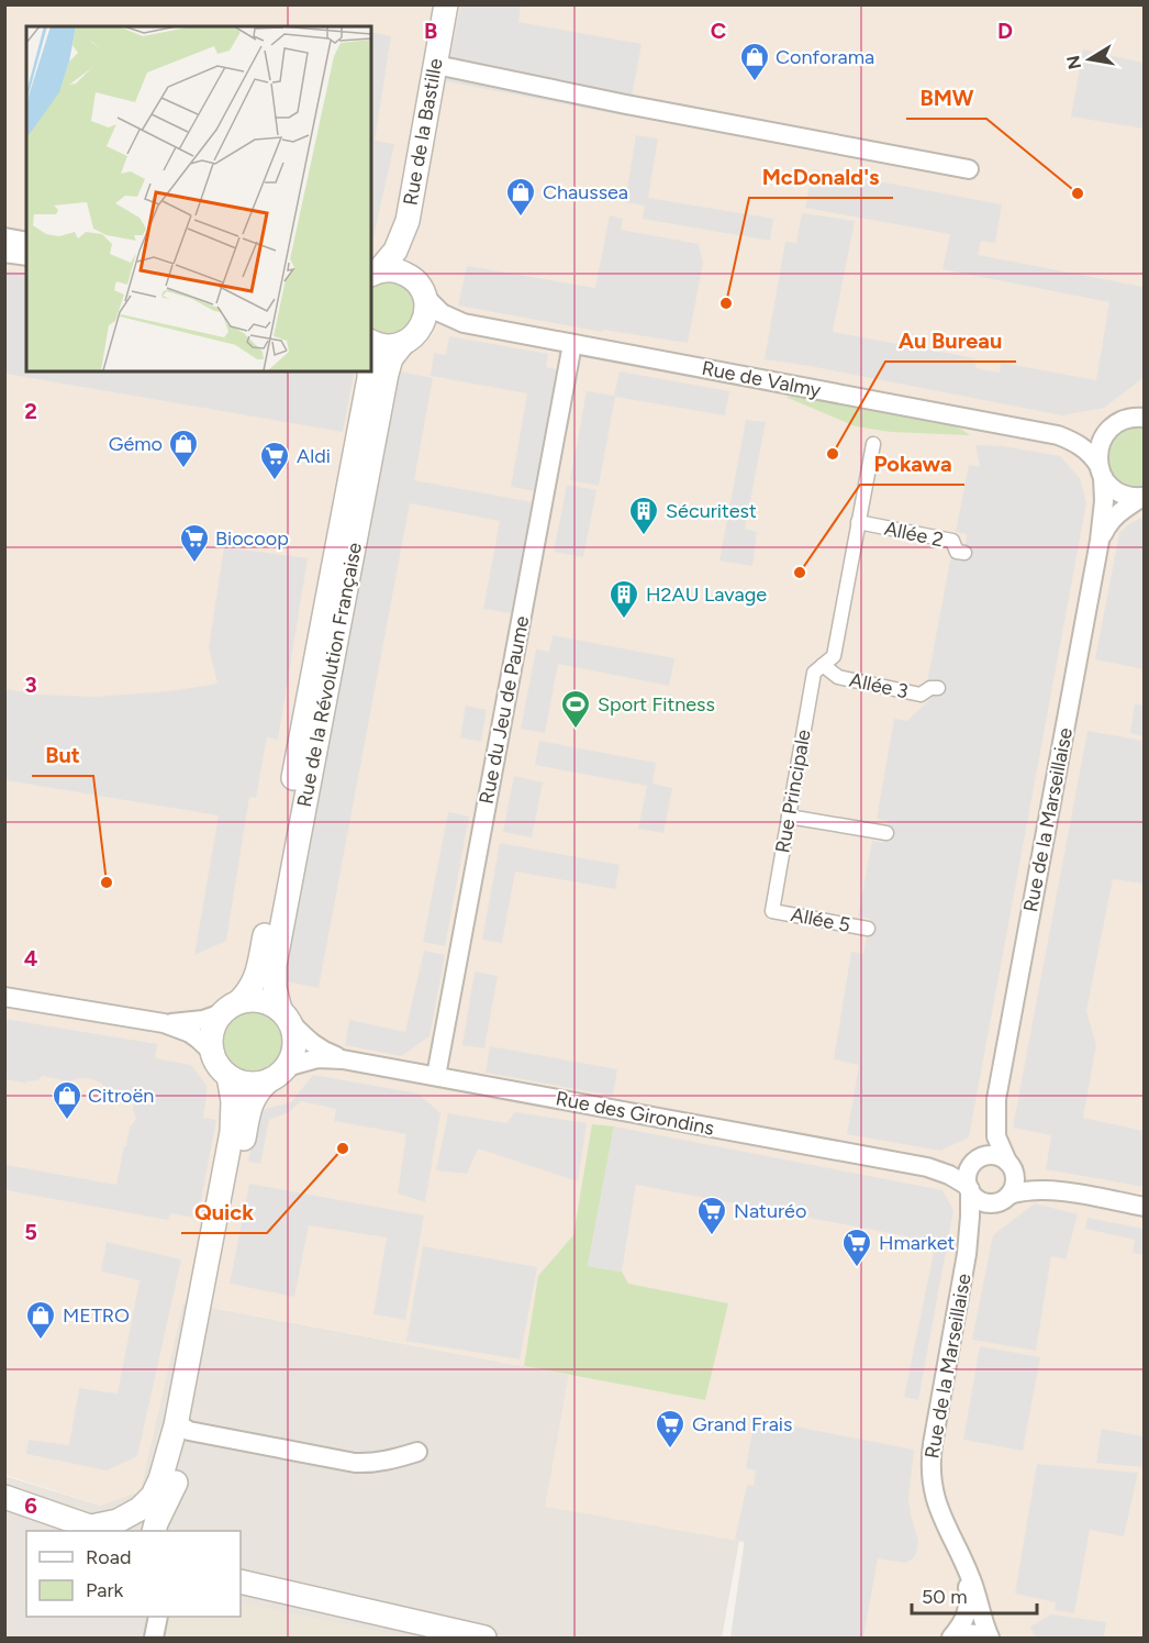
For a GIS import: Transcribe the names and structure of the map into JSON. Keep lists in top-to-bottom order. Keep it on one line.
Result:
{"streets":{"street":["Rue de la Bastille","Rue de Valmy","Allée 2","Rue de la Révolution Française","Allée 3","Rue du Jeu de Paume","Rue Principale","Rue de la Marseillaise","Allée 5","Rue des Girondins"]},"crossings":[["Rue de la Bastille","Rue de Valmy"],["Rue de Valmy","Rue de la Révolution Française"],["Rue de Valmy","Rue du Jeu de Paume"],["Rue de Valmy","Rue de la Marseillaise"],["Allée 2","Rue Principale"],["Rue de la Révolution Française","Rue des Girondins"],["Allée 3","Rue Principale"],["Rue du Jeu de Paume","Rue des Girondins"],["Rue Principale","Allée 5"],["Rue de la Marseillaise","Rue des Girondins"]],"places":{"shop":["Conforama","Chaussea","Gémo","Citroën","METRO"],"other":["BMW","McDonald's","Au Bureau","Pokawa","But","Quick"],"supermarket":["Aldi","Biocoop","Naturéo","Hmarket","Grand Frais"],"building":["Sécuritest","H2AU Lavage"],"sports":["Sport Fitness"]},"legend":["Road","Park"],"scale_bar":"50 m","north":"left","grid":{"columns":["B","C","D"],"rows":["2","3","4","5","6"]}}
